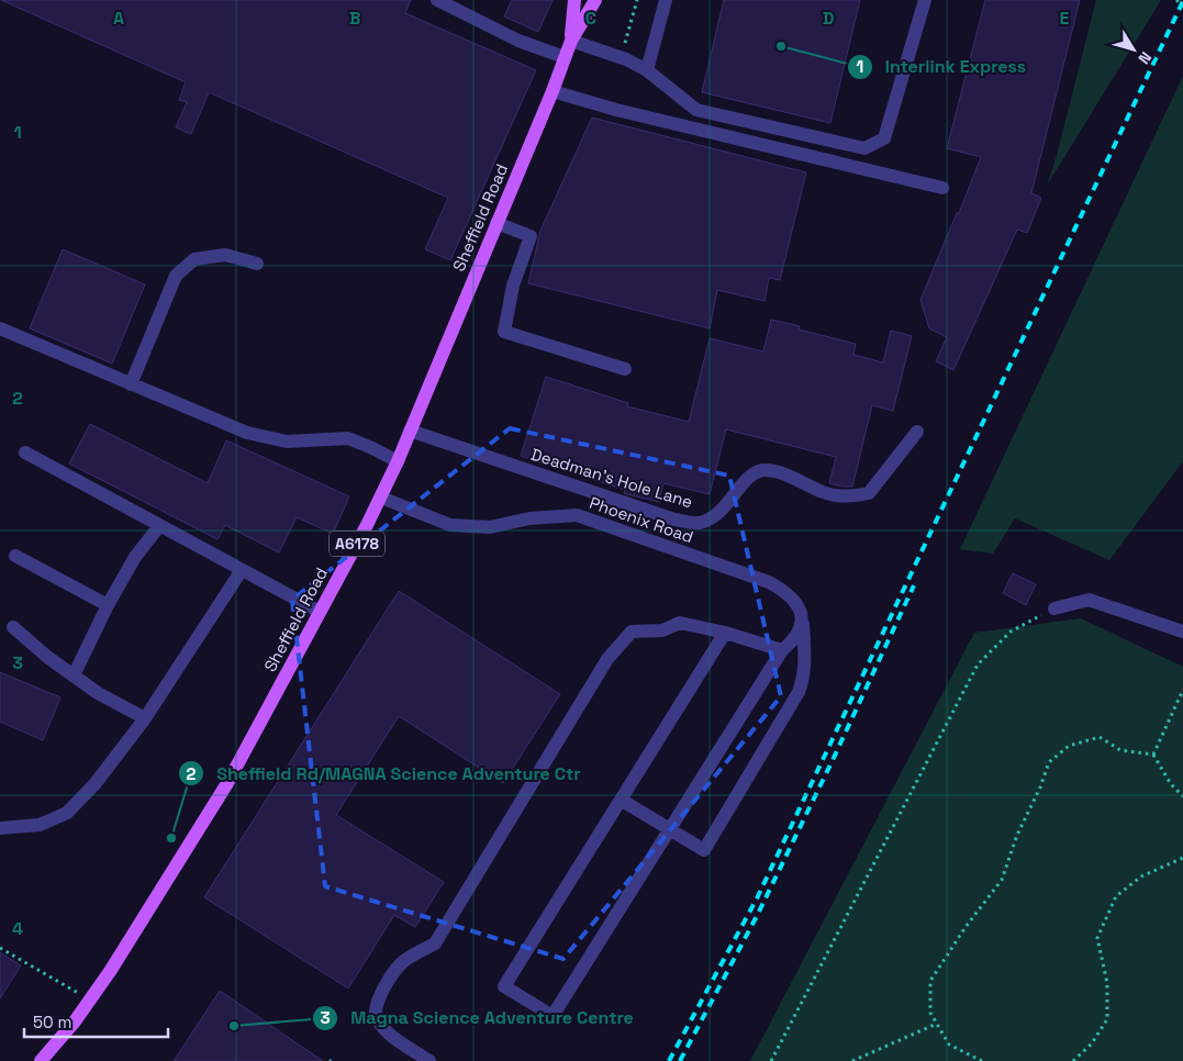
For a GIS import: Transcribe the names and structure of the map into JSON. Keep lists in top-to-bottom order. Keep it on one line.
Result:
{"streets":{"main road":["Sheffield Road","A6178"],"lane":["Deadman's Hole Lane","Phoenix Road"]},"crossings":[["Sheffield Road","Deadman's Hole Lane"],["Sheffield Road","Phoenix Road"]],"places":["Interlink Express","Sheffield Rd/MAGNA Science Adventure Ctr","Magna Science Adventure Centre"],"scale_bar":"50 m","north":"bottom right","grid":{"columns":["A","B","C","D","E"],"rows":["1","2","3","4"]}}
